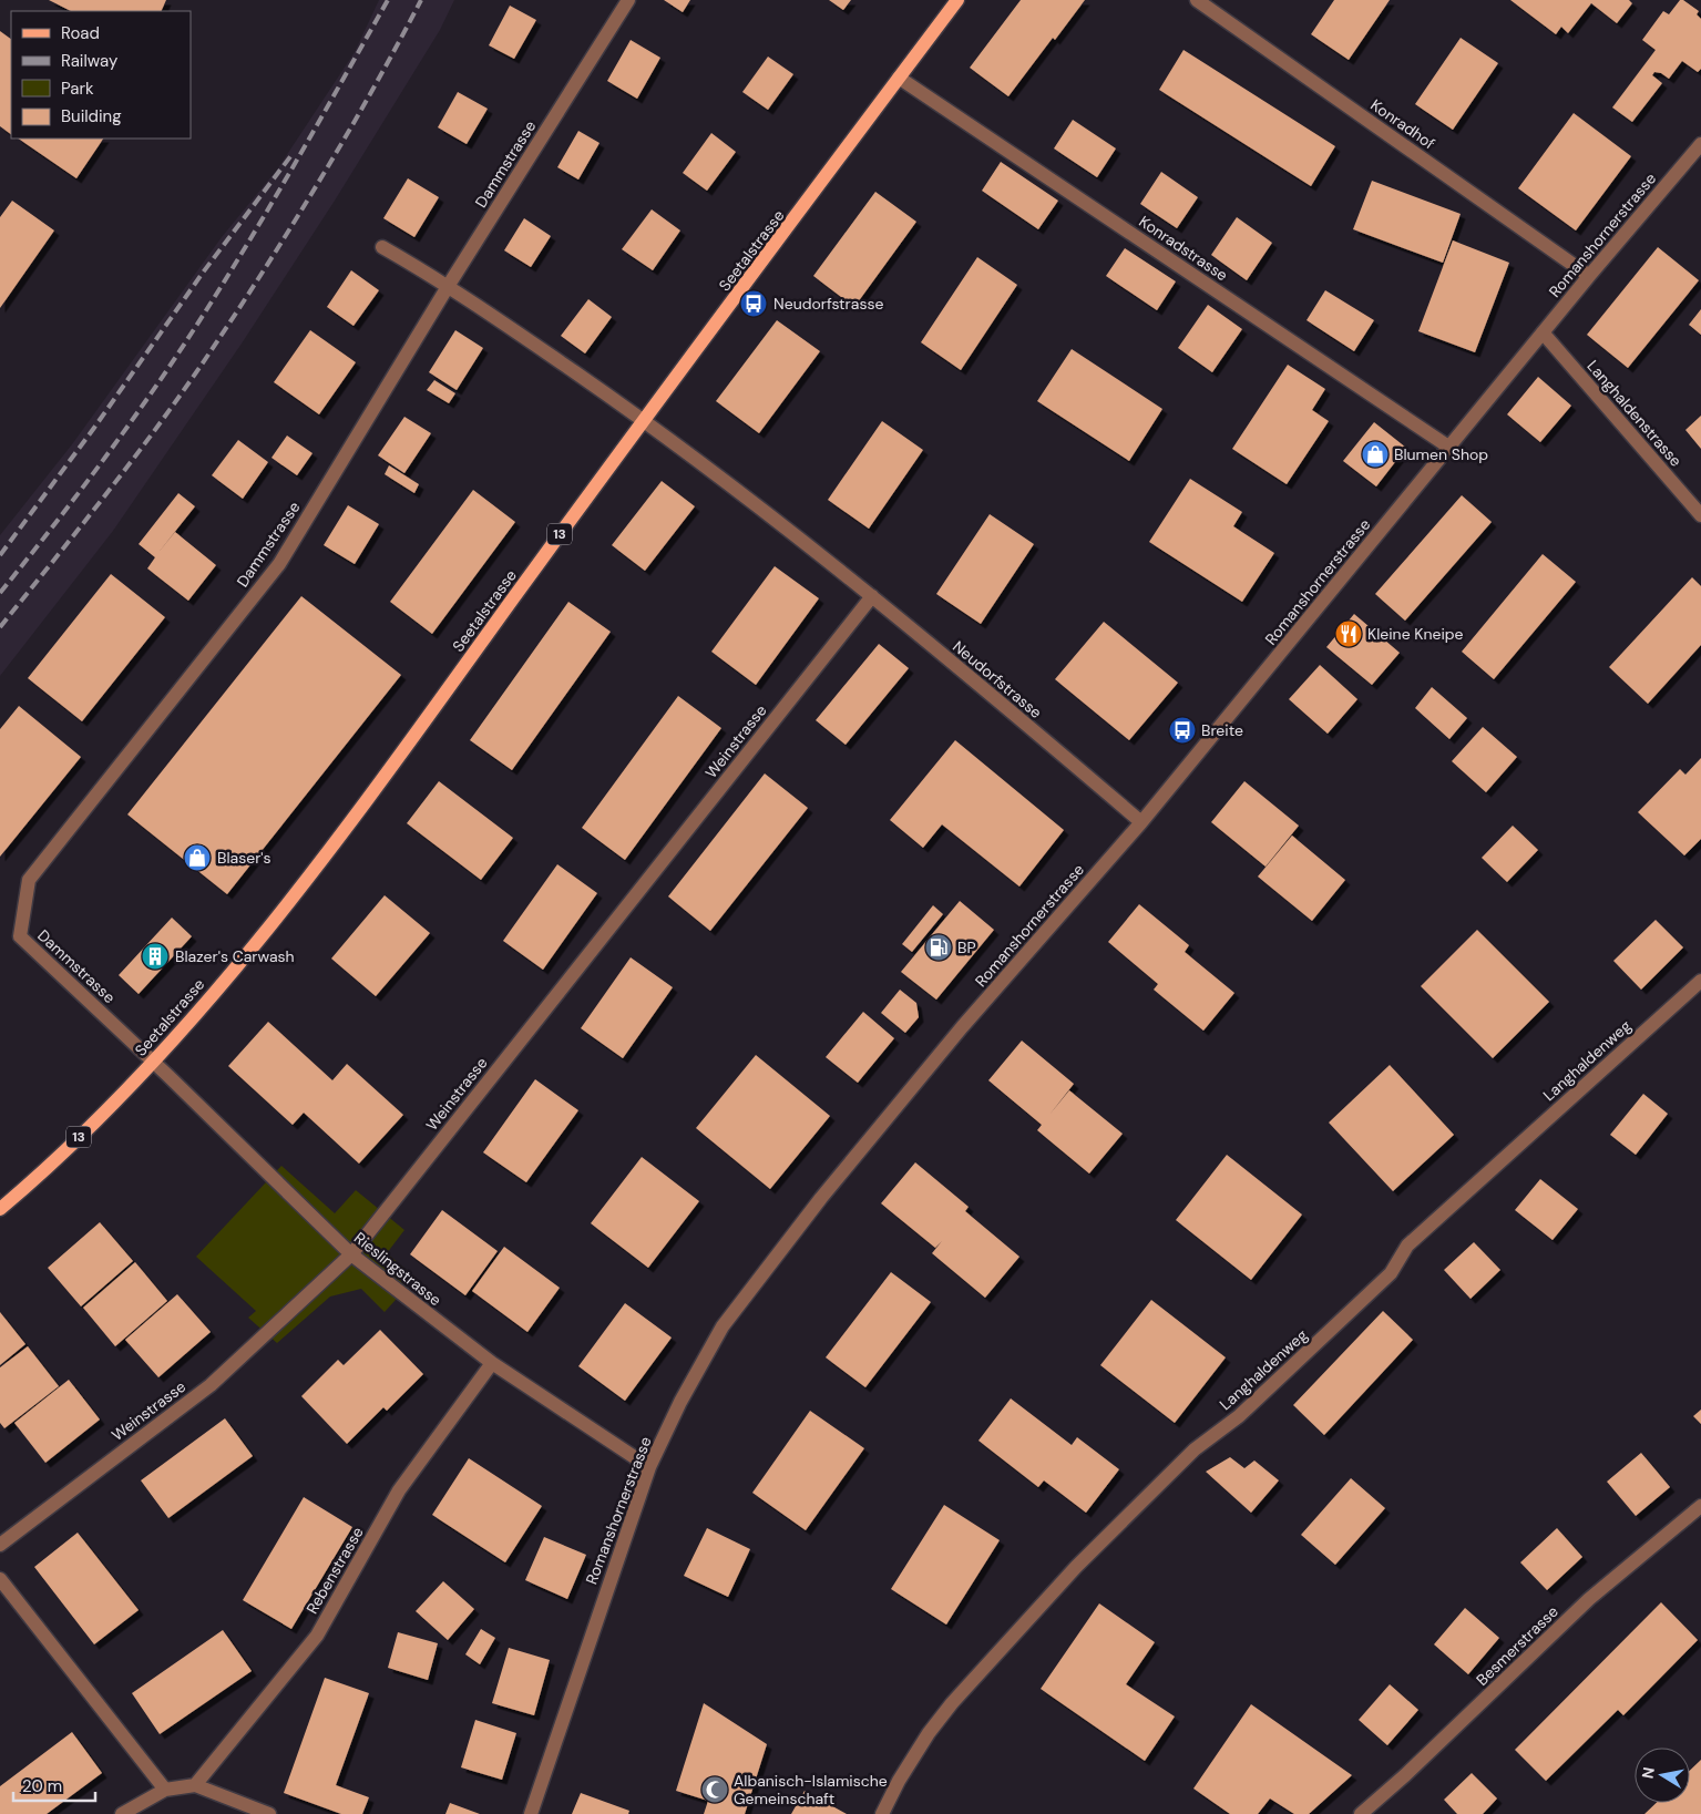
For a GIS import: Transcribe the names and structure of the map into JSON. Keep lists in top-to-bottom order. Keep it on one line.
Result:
{"streets":{"main road":["Seetalstrasse","13"],"street":["Konradhof","Dammstrasse","Romanshornerstrasse","Konradstrasse","Langhaldenstrasse","Neudorfstrasse","Weinstrasse","Langhaldenweg","Rieslingstrasse","Rebenstrasse","Besmerstrasse"]},"crossings":[["Konradhof","Romanshornerstrasse"],["Dammstrasse","Seetalstrasse"],["Dammstrasse","Neudorfstrasse"],["Dammstrasse","Rieslingstrasse"],["Romanshornerstrasse","Konradstrasse"],["Romanshornerstrasse","Langhaldenstrasse"],["Romanshornerstrasse","Neudorfstrasse"],["Romanshornerstrasse","Rieslingstrasse"],["Konradstrasse","Seetalstrasse"],["Seetalstrasse","Neudorfstrasse"],["Seetalstrasse","Rieslingstrasse"],["Neudorfstrasse","Weinstrasse"],["Weinstrasse","Rieslingstrasse"],["Rieslingstrasse","Rebenstrasse"]],"places":{"bus stop":["Neudorfstrasse","Breite"],"shop":["Blumen Shop","Blaser's"],"restaurant":["Kleine Kneipe"],"fuel station":["BP"],"building":["Blazer's Carwash"],"mosque":["Albanisch-Islamische Gemeinschaft"]},"legend":["Road","Railway","Park","Building"],"scale_bar":"20 m","north":"left"}
